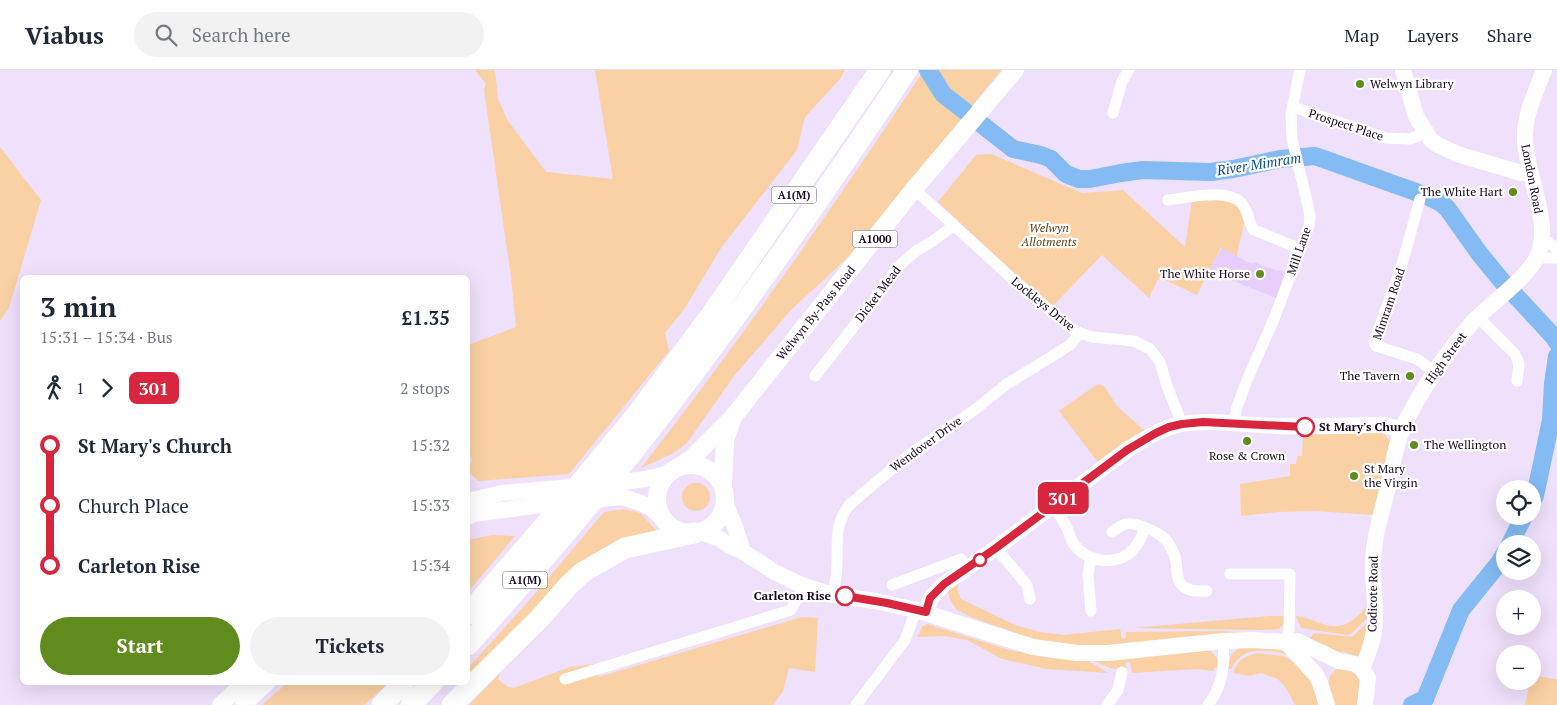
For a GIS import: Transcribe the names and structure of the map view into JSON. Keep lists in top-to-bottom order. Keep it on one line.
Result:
{"streets":{"highway":["A1(M)"],"main road":["A1000","Welwyn By-Pass Road"],"street":["Prospect Place","London Road","Mill Lane","Dicket Mead","Lockleys Drive","Mimram Road","High Street","Wendover Drive","Codicote Road"]},"crossings":[["Prospect Place","Mill Lane"],["London Road","High Street"],["Dicket Mead","Lockleys Drive"],["Lockleys Drive","Welwyn By-Pass Road"],["Lockleys Drive","Wendover Drive"],["Mimram Road","High Street"],["High Street","Codicote Road"]],"water":["River Mimram"],"parks":["Welwyn Allotments"],"places":["Welwyn Library","The White Hart","The White Horse","The Tavern","St Mary's Church","Rose & Crown","The Wellington","St Mary the Virgin","Carleton Rise"],"lines":["bus line 301"],"page":{"header":"Viabus","search":"Search here","nav":["Map","Layers","Share"],"on_map":"301","heading":["3 min","15:31 – 15:34 · Bus","£1.35"],"legs":["1","301","2 stops"],"list":[{"name":"St Mary's Church","value":"15:32"},{"name":"Church Place","value":"15:33"},{"name":"Carleton Rise","value":"15:34"}],"map_buttons":["+","−"],"buttons":["Start","Tickets"]}}
